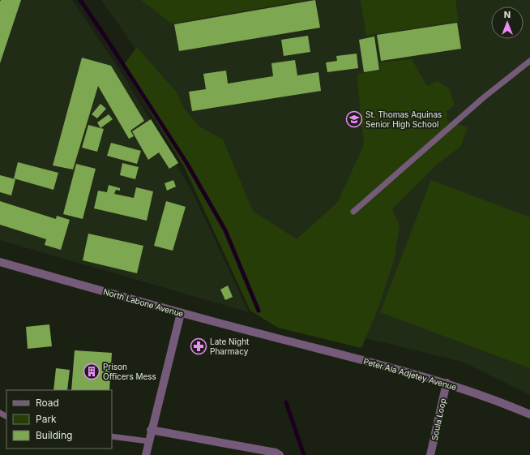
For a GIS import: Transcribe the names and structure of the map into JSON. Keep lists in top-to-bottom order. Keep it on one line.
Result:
{"streets":{"street":["North Labone Avenue","Peter Ala Adjetey Avenue","Soula Loop"]},"crossings":[["North Labone Avenue","Peter Ala Adjetey Avenue"],["Peter Ala Adjetey Avenue","Soula Loop"]],"places":{"school or university":["St. Thomas Aquinas Senior High School"],"pharmacy":["Late Night Pharmacy"],"building":["Prison Officers Mess"]},"legend":["Road","Park","Building"],"north":"top"}
